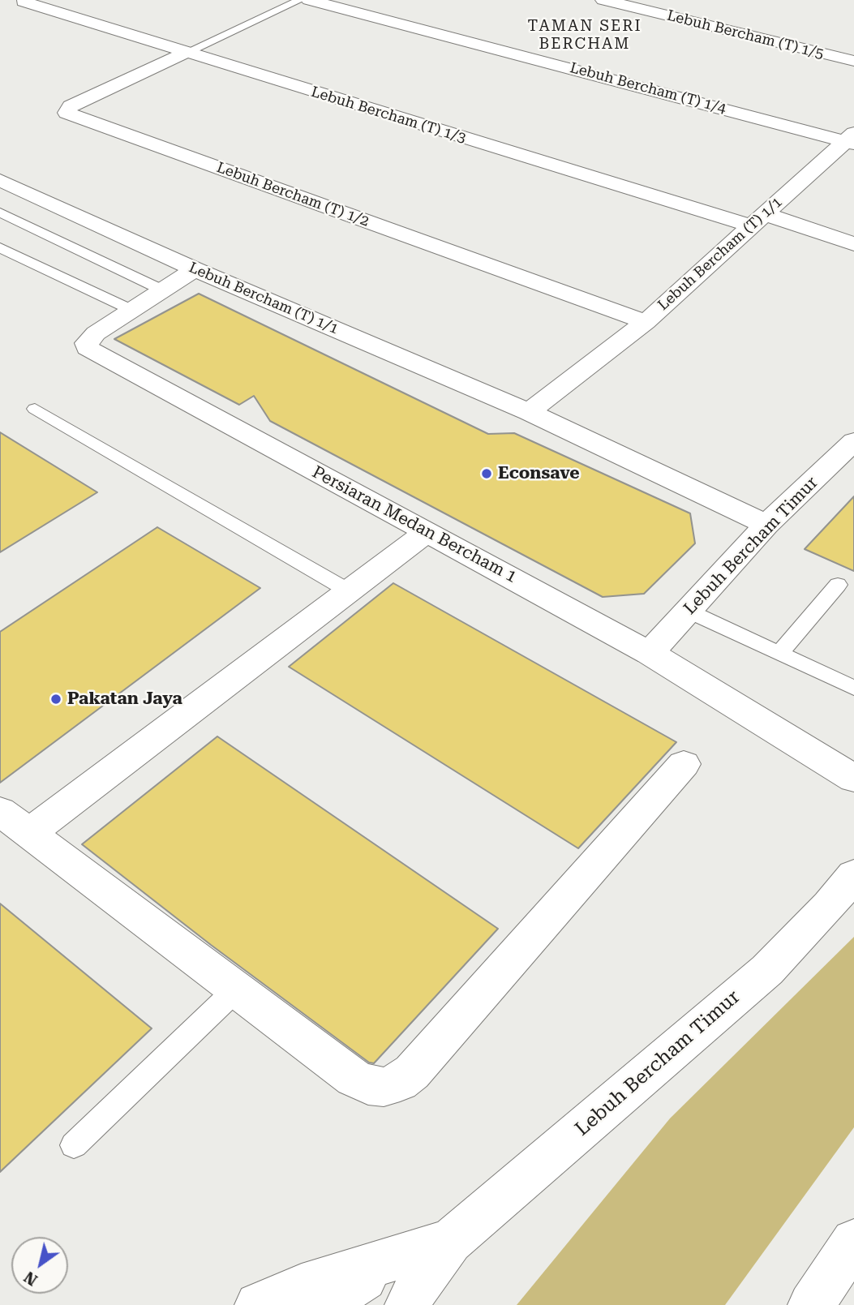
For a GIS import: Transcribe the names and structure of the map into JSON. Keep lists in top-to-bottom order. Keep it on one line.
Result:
{"streets":{"street":["Lebuh Bercham (T) 1/5","Lebuh Bercham (T) 1/4","Lebuh Bercham (T) 1/3","Lebuh Bercham (T) 1/2","Lebuh Bercham (T) 1/1","Persiaran Medan Bercham 1","Lebuh Bercham Timur"]},"crossings":[["Lebuh Bercham (T) 1/4","Lebuh Bercham (T) 1/1"],["Lebuh Bercham (T) 1/3","Lebuh Bercham (T) 1/2"],["Lebuh Bercham (T) 1/3","Lebuh Bercham (T) 1/1"],["Lebuh Bercham (T) 1/2","Lebuh Bercham (T) 1/1"],["Lebuh Bercham (T) 1/1","Persiaran Medan Bercham 1"],["Lebuh Bercham (T) 1/1","Lebuh Bercham Timur"],["Persiaran Medan Bercham 1","Lebuh Bercham Timur"]],"districts":["TAMAN SERI BERCHAM"],"places":["Econsave","Pakatan Jaya"],"north":"bottom left"}
